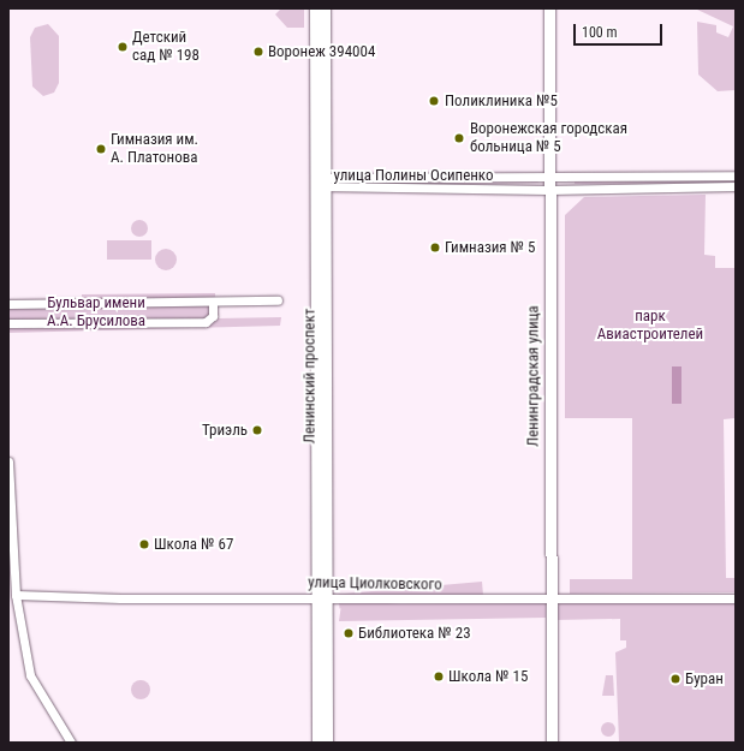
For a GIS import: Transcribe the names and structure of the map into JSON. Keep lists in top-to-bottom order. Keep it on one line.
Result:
{"streets":{"main road":["Ленинский проспект","Ленинградская улица"],"street":["улица Полины Осипенко","улица Циолковского"]},"crossings":[["улица Полины Осипенко","Ленинский проспект"],["улица Полины Осипенко","Ленинградская улица"],["Ленинский проспект","улица Циолковского"],["Ленинградская улица","улица Циолковского"]],"parks":["Бульвар имени А.А. Брусилова","парк Авиастроителей"],"places":["Детский сад № 198","Воронеж 394004","Поликлиника №5","Воронежская городская больница № 5","Гимназия им. А. Платонова","Гимназия № 5","Триэль","Школа № 67","Библиотека № 23","Школа № 15","Буран"],"scale_bar":"100 m"}
